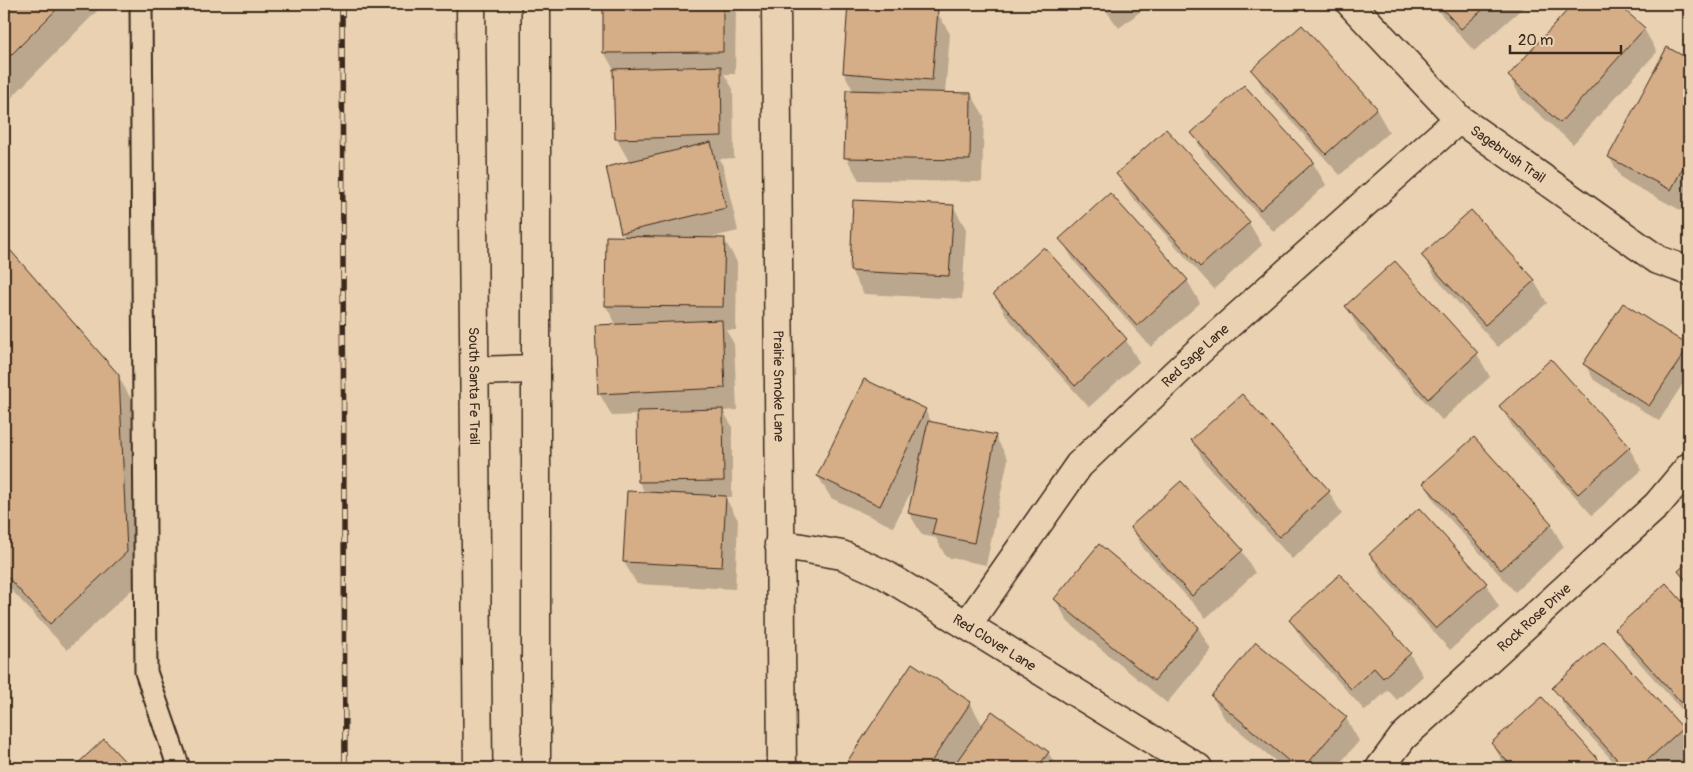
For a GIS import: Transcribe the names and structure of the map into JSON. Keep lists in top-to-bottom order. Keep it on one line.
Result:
{"streets":{"street":["Sagebrush Trail","Red Sage Lane","South Santa Fe Trail","Prairie Smoke Lane","Rock Rose Drive","Red Clover Lane"]},"crossings":[["Sagebrush Trail","Red Sage Lane"],["Red Sage Lane","Red Clover Lane"],["Prairie Smoke Lane","Red Clover Lane"]],"scale_bar":"20 m"}
